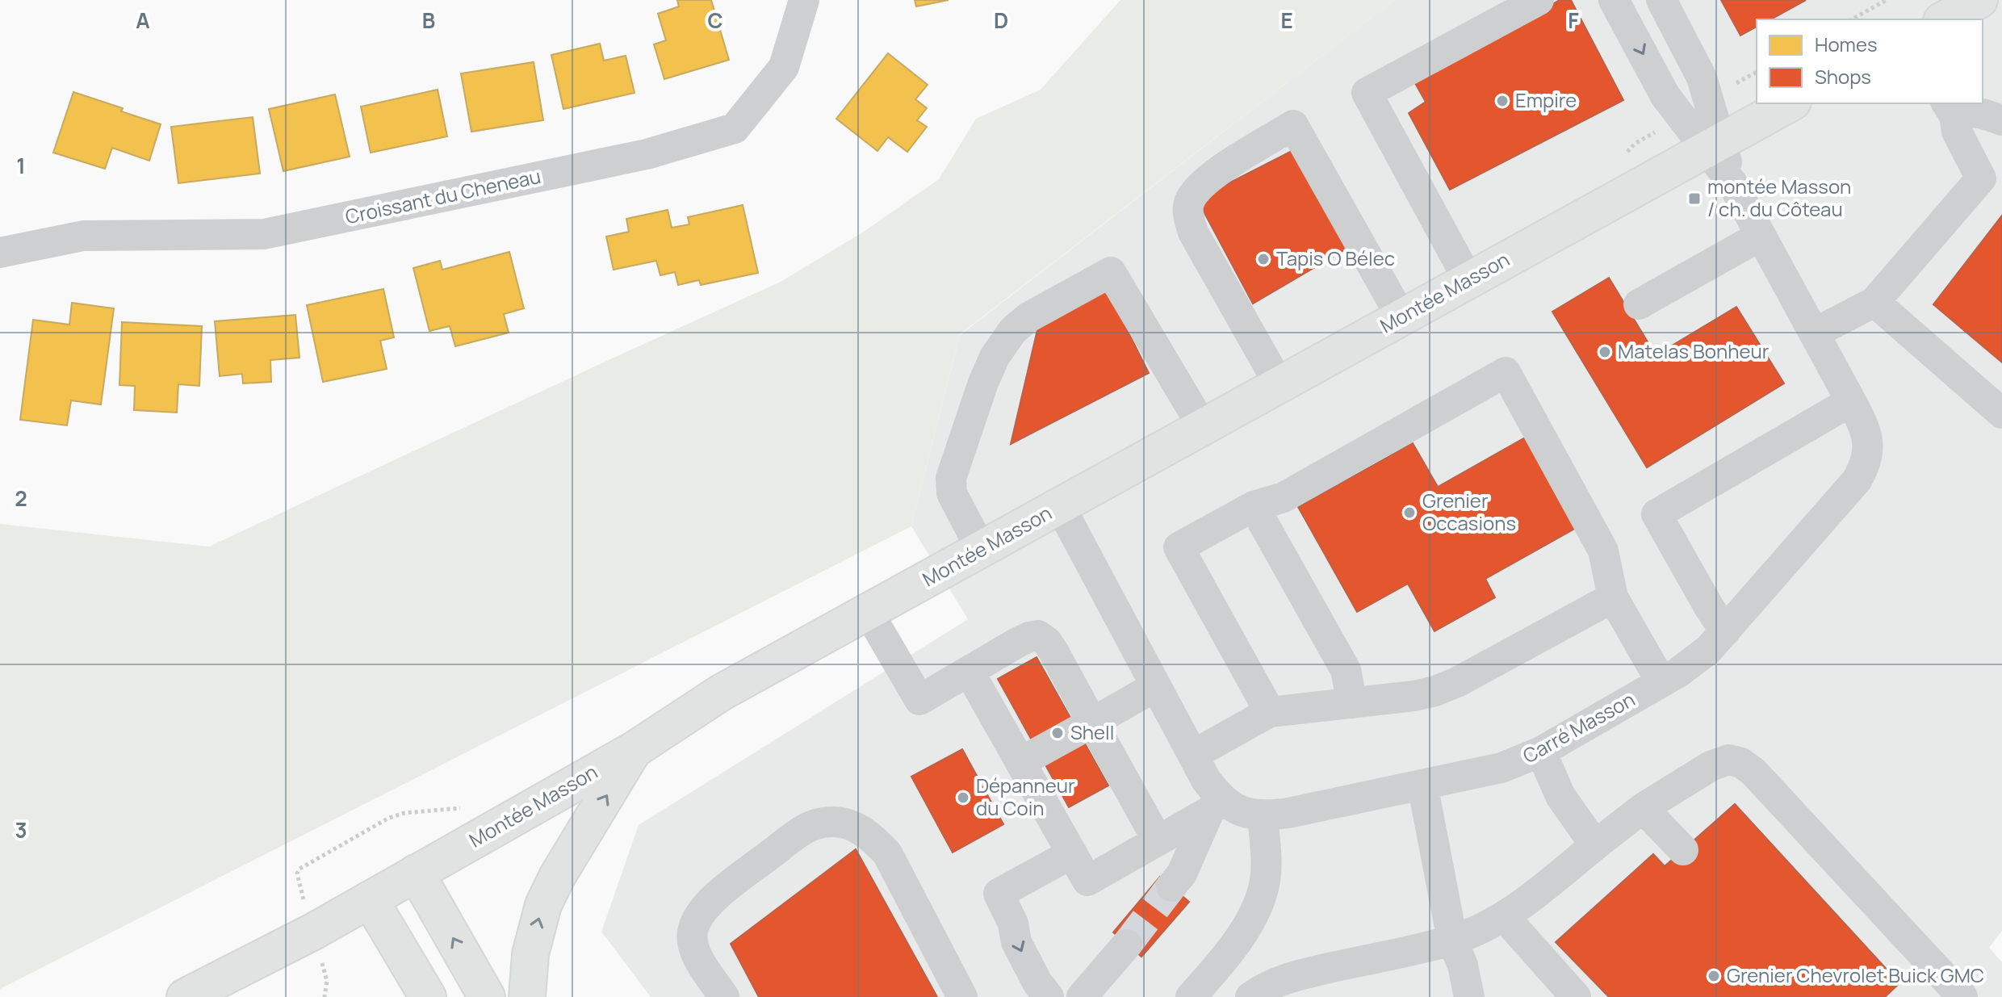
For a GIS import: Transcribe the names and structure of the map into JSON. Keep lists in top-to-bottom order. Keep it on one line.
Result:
{"streets":{"main road":["Montée Masson"],"street":["Croissant du Cheneau","Carré Masson"]},"crossings":[["Montée Masson","Carré Masson"]],"places":{"other":["Empire","Tapis O Bélec","Matelas Bonheur","Grenier Occasions","Shell","Dépanneur du Coin","Grenier Chevrolet Buick GMC"],"transit":["montée Masson / ch. du Côteau"]},"legend":["Homes","Shops"],"grid":{"columns":["A","B","C","D","E","F"],"rows":["1","2","3"]}}
